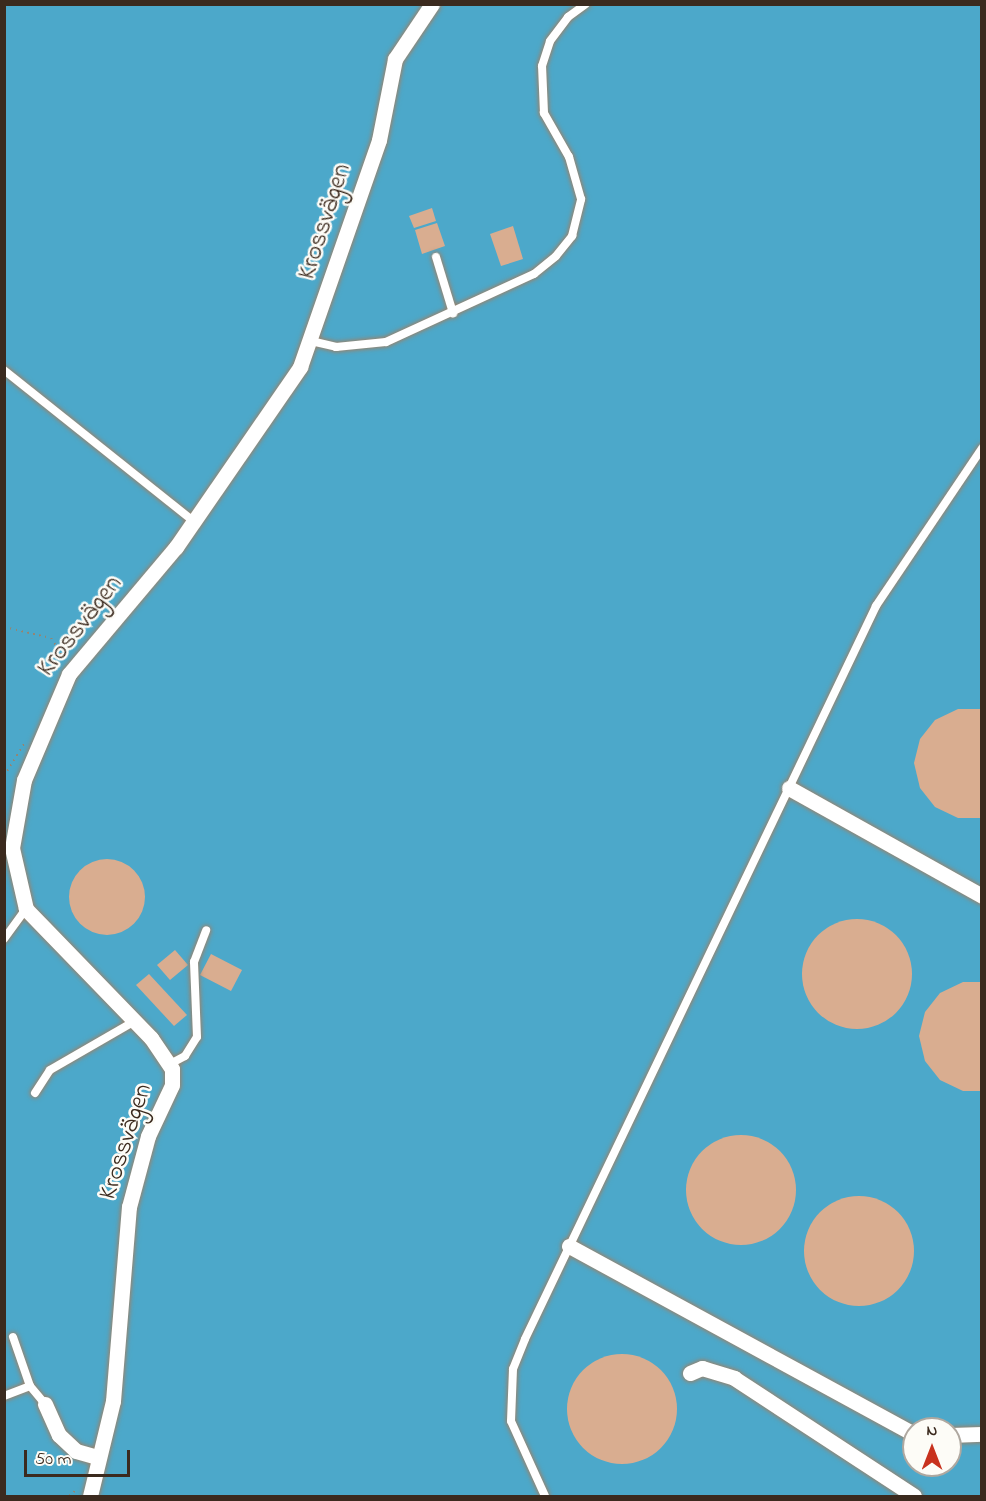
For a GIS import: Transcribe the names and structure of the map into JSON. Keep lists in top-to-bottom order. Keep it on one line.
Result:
{"streets":{"street":["Krossvägen"]},"scale_bar":"50 m","north":"top"}
